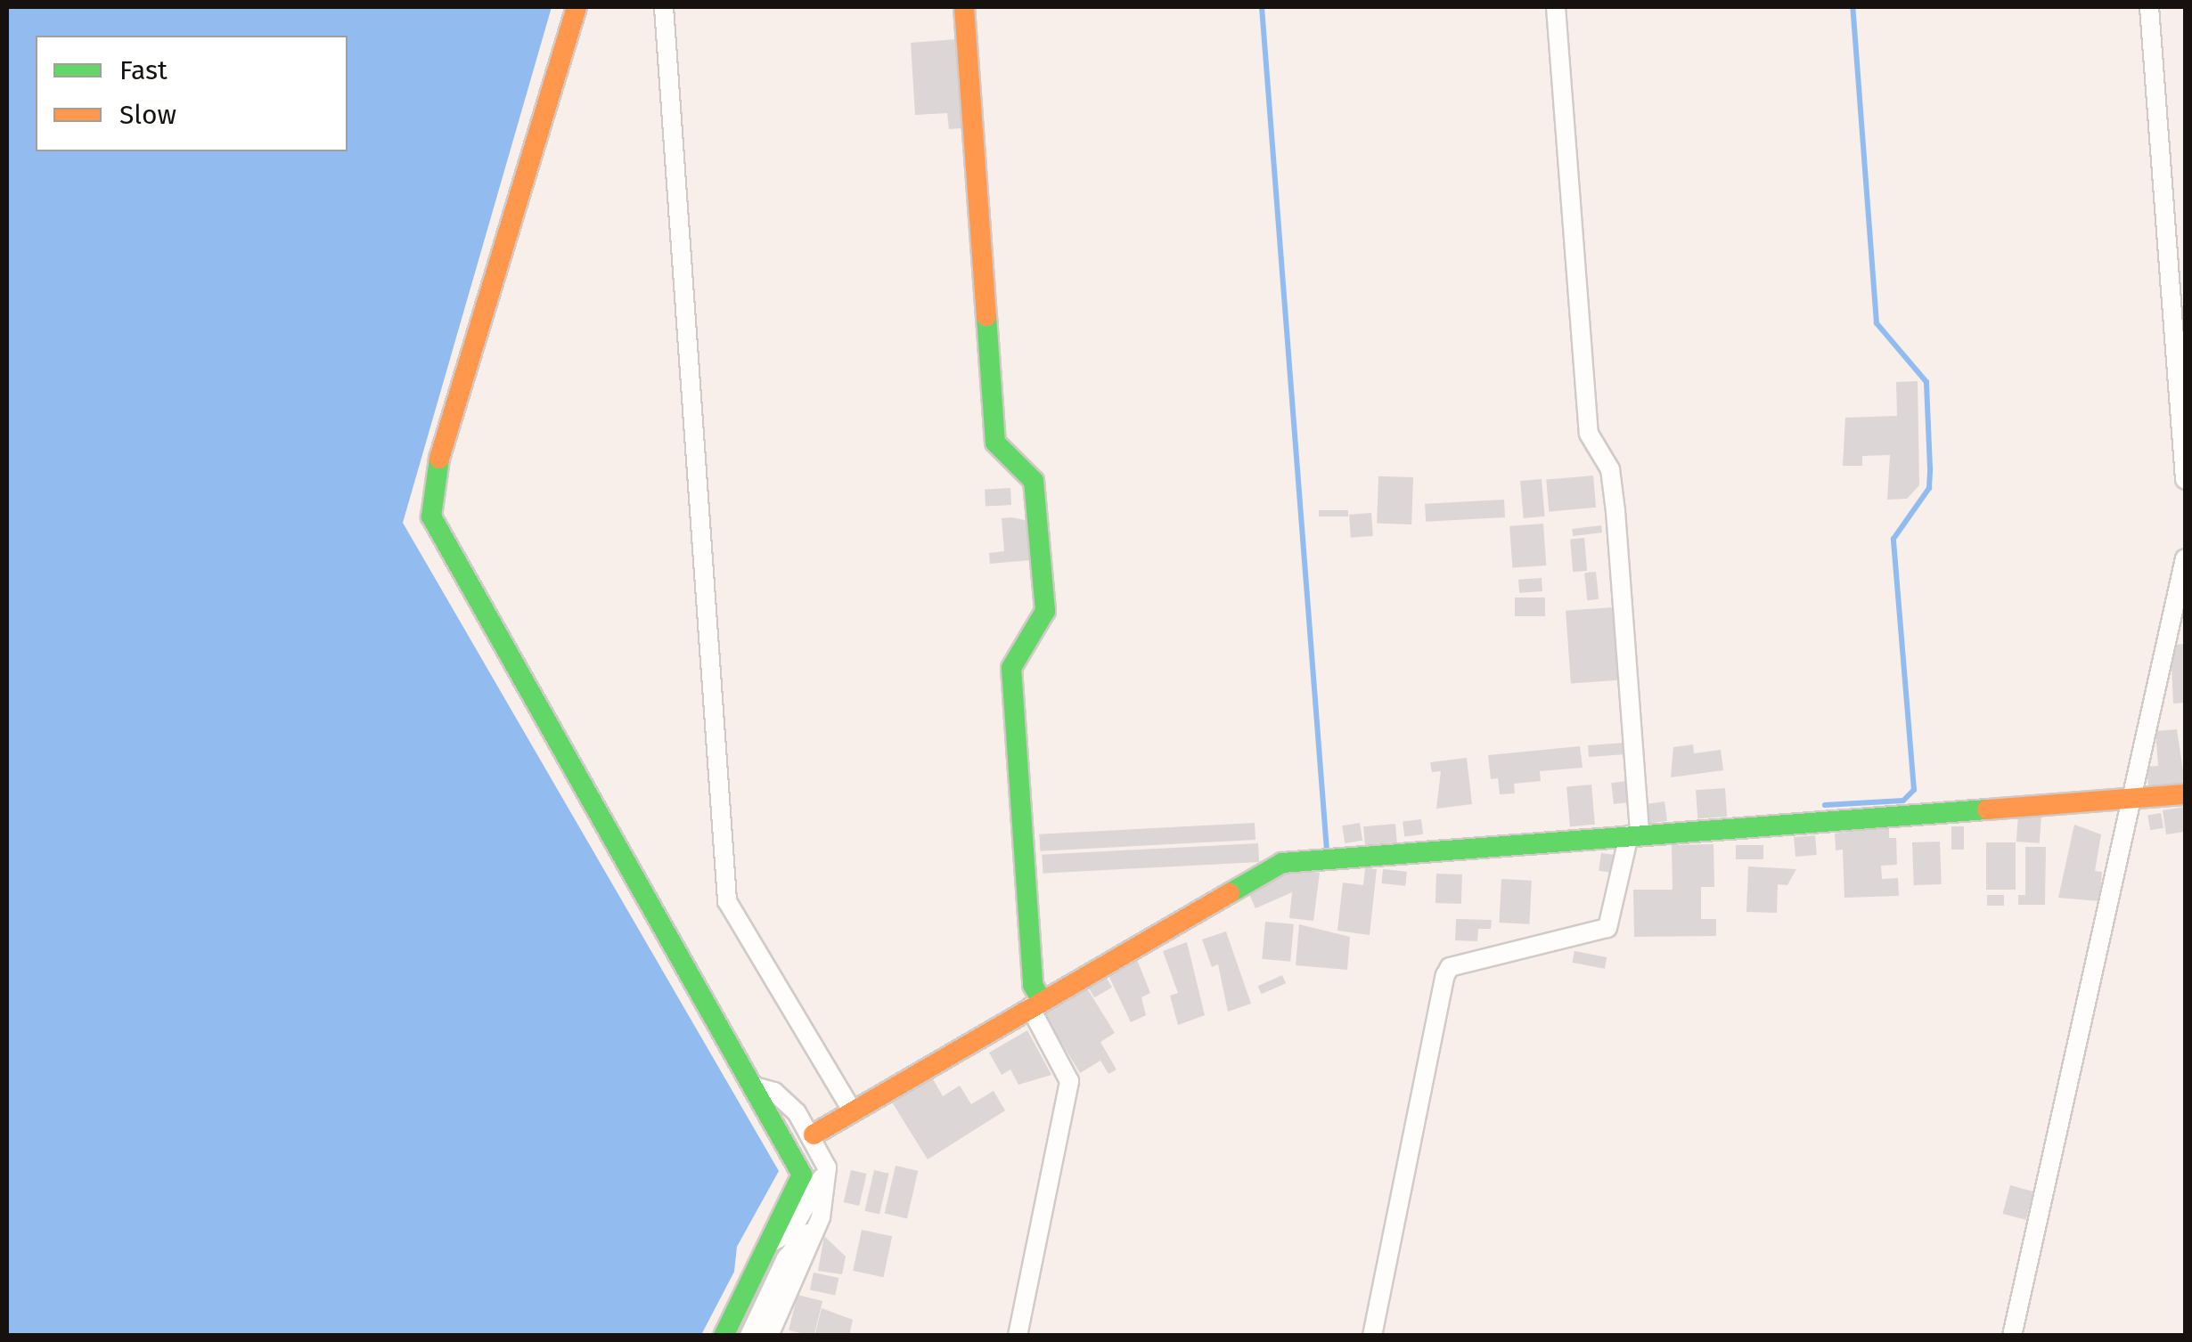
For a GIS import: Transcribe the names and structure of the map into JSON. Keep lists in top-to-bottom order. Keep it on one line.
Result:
{"legend":["Fast","Slow"]}
